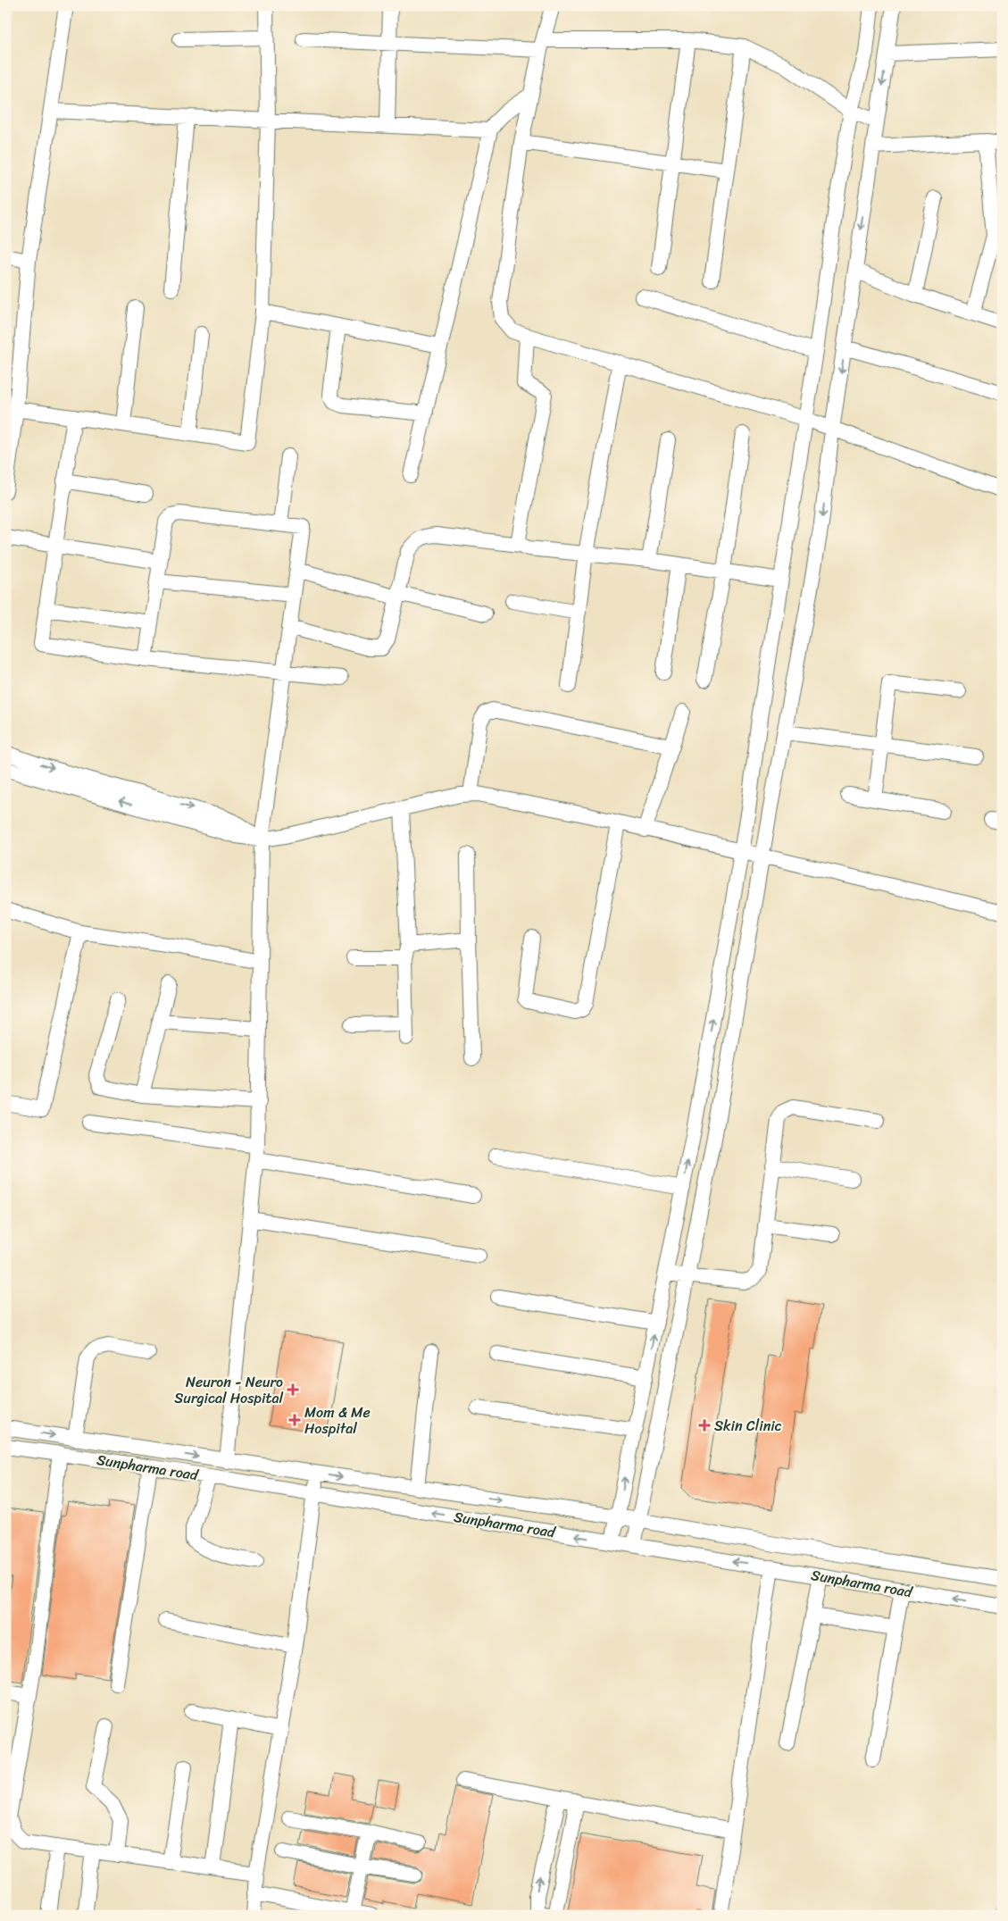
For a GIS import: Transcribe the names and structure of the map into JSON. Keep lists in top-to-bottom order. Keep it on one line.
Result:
{"streets":{"street":["Sunpharma road"]},"places":{"health":["Neuron - Neuro Surgical Hospital","Mom & Me Hospital","Skin Clinic"]}}
